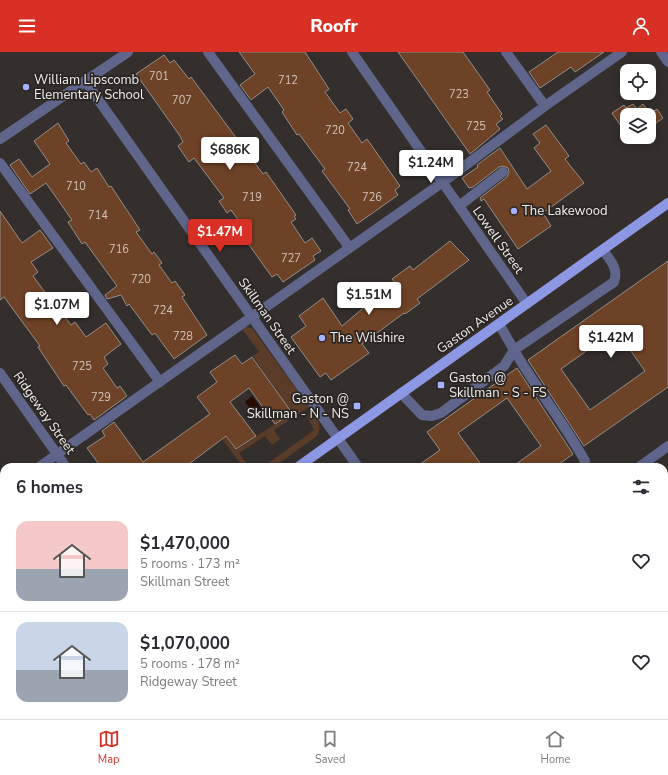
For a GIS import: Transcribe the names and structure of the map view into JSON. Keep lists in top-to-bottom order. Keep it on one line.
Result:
{"streets":{"main road":["Gaston Avenue"],"street":["Lowell Street","Skillman Street","Ridgeway Street"]},"crossings":[["Lowell Street","Gaston Avenue"],["Skillman Street","Gaston Avenue"]],"places":{"other":["William Lipscomb Elementary School","The Lakewood","The Wilshire"],"transit":["Gaston @ Skillman - S - FS","Gaston @ Skillman - N - NS"]},"house_numbers":["701","712","723","707","725","720","724","710","719","726","714","716","727","720","724","728","725","729"],"page":{"header":"Roofr","price":["$686K","$1.24M","$1.47M","$1.51M","$1.07M","$1.42M"],"heading":"6 homes","list":[{"name":"$1,470,000","note":"5 rooms · 173 m² · Skillman Street"},{"name":"$1,070,000","note":"5 rooms · 178 m² · Ridgeway Street"}],"tabs":["Map","Saved","Home"]}}
